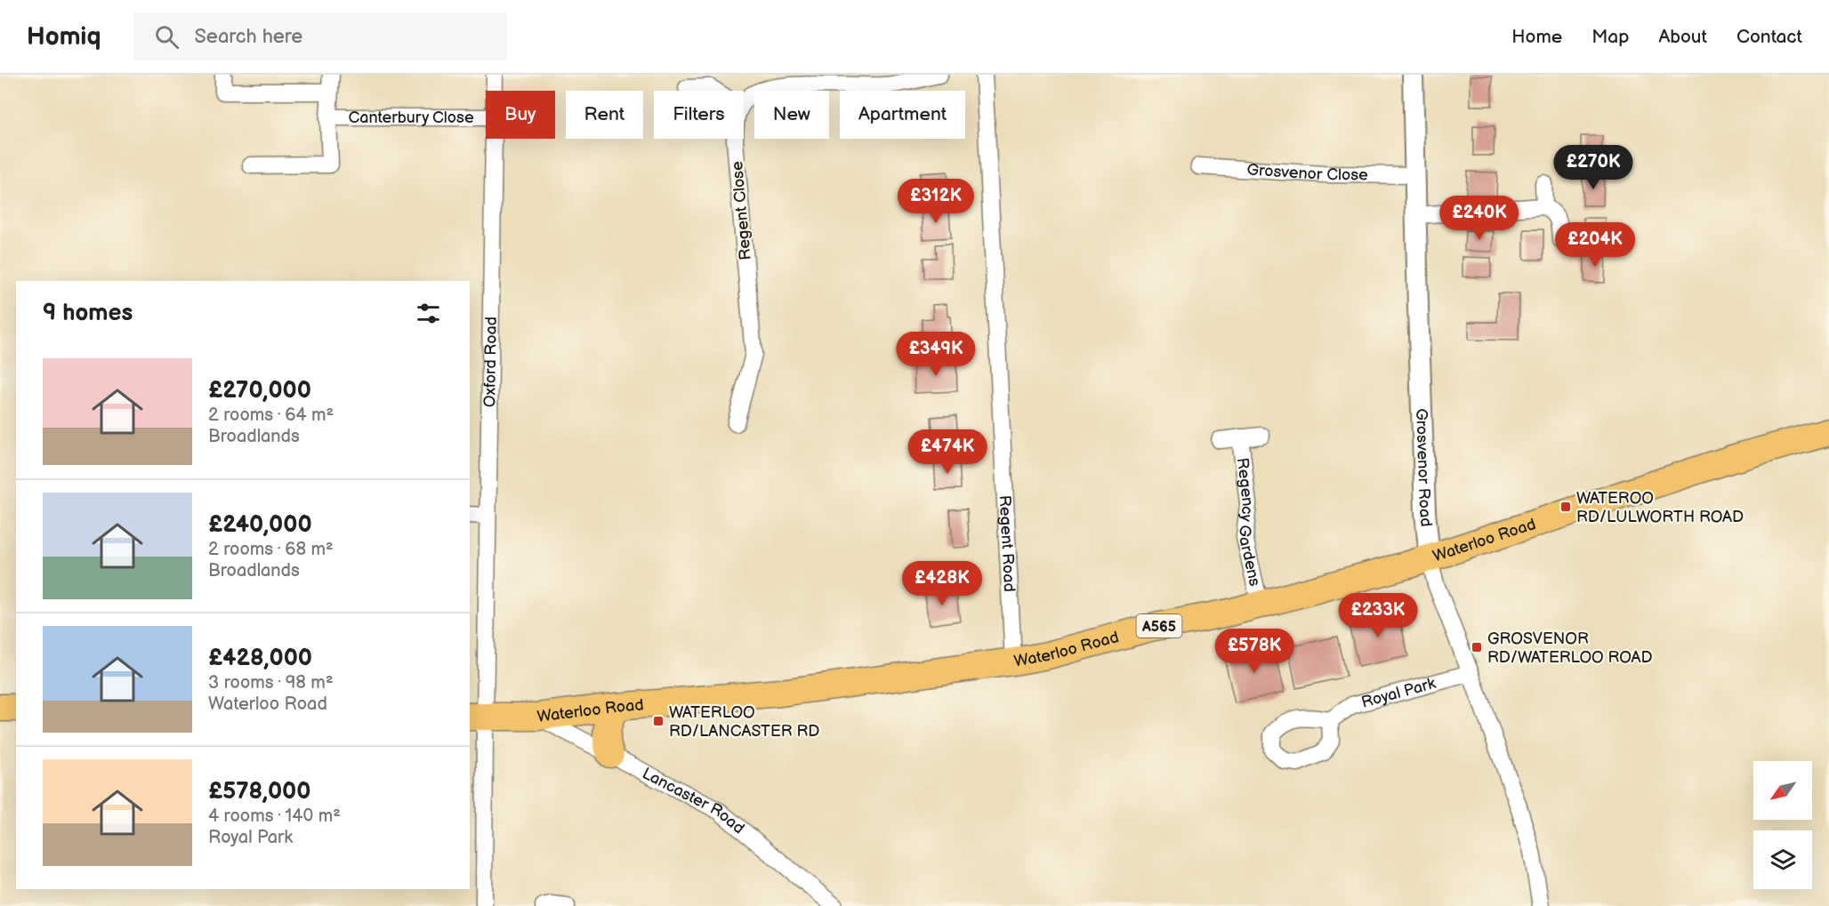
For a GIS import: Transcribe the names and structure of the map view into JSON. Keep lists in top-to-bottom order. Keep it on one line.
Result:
{"streets":{"highway":["Waterloo Road","A565"],"street":["Canterbury Close","Grosvenor Close","Regent Close","Oxford Road","Grosvenor Road","Regency Gardens","Regent Road","Royal Park","Lancaster Road"]},"crossings":[["Grosvenor Close","Grosvenor Road"],["Oxford Road","Waterloo Road"],["Grosvenor Road","Waterloo Road"],["Grosvenor Road","Royal Park"],["Regency Gardens","Waterloo Road"],["Waterloo Road","Regent Road"],["Waterloo Road","Lancaster Road"]],"places":{"transit":["WATEROO RD/LULWORTH ROAD","GROSVENOR RD/WATERLOO ROAD","WATERLOO RD/LANCASTER RD"]},"north":"bottom left","page":{"header":"Homiq","search":"Search here","nav":["Home","Map","About","Contact"],"chip":["Buy","Rent","Filters","New","Apartment"],"price":["£270K","£312K","£240K","£204K","£349K","£474K","£428K","£233K","£578K"],"heading":"9 homes","list":[{"name":"£270,000","note":"2 rooms · 64 m² · Broadlands"},{"name":"£240,000","note":"2 rooms · 68 m² · Broadlands"},{"name":"£428,000","note":"3 rooms · 98 m² · Waterloo Road"},{"name":"£578,000","note":"4 rooms · 140 m² · Royal Park"}]}}
